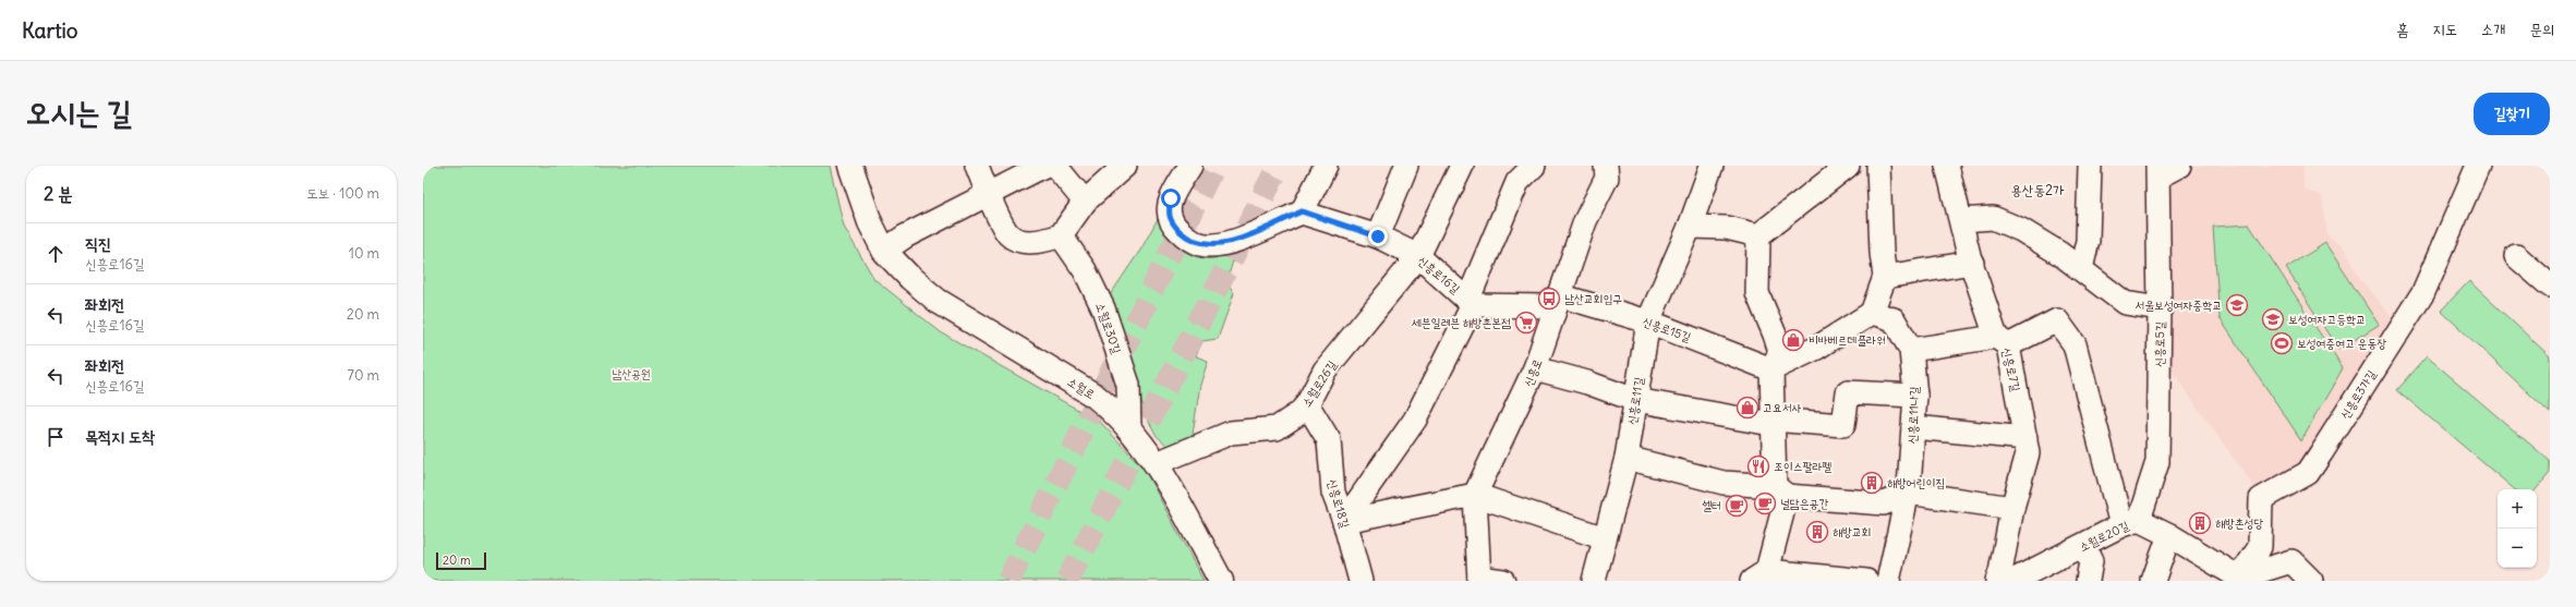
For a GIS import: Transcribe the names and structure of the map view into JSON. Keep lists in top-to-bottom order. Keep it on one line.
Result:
{"streets":{"main road":["소월로"],"street":["신흥로16길","소월로30길","신흥로15길","신흥로5길","신흥로7길","신흥로","소월로26길","신흥로3가길","신흥로11길","신흥로11나길","신흥로18길","소월로20길"]},"crossings":[["신흥로16길","소월로26길"],["소월로30길","소월로"],["신흥로15길","신흥로"],["신흥로15길","신흥로11길"],["신흥로5길","소월로20길"],["소월로26길","소월로"],["소월로26길","신흥로18길"],["신흥로3가길","소월로20길"]],"districts":["용산동2가"],"parks":["남산공원"],"places":{"bus stop":["남산교회입구"],"school or university":["서울보성여자중학교","보성여자고등학교"],"supermarket":["세븐일레븐 해방촌본점"],"shop":["비바베르데플라워","고요서사"],"sports":["보성여중여고 운동장"],"restaurant":["조이스팔라펠"],"building":["해방어린이집","해방촌성당","해방교회"],"cafe":["널담은공간","쉘터"]},"scale_bar":"20 m","page":{"header":"Kartio","nav":["홈","지도","소개","문의"],"title":"오시는 길","buttons":"길찾기","heading":["2 분","도보 · 100 m"],"list":[["직진","신흥로16길","10 m"],["좌회전","신흥로16길","20 m"],["좌회전","신흥로16길","70 m"],"목적지 도착"],"map_buttons":["+","−"],"scale":"20 m"}}
